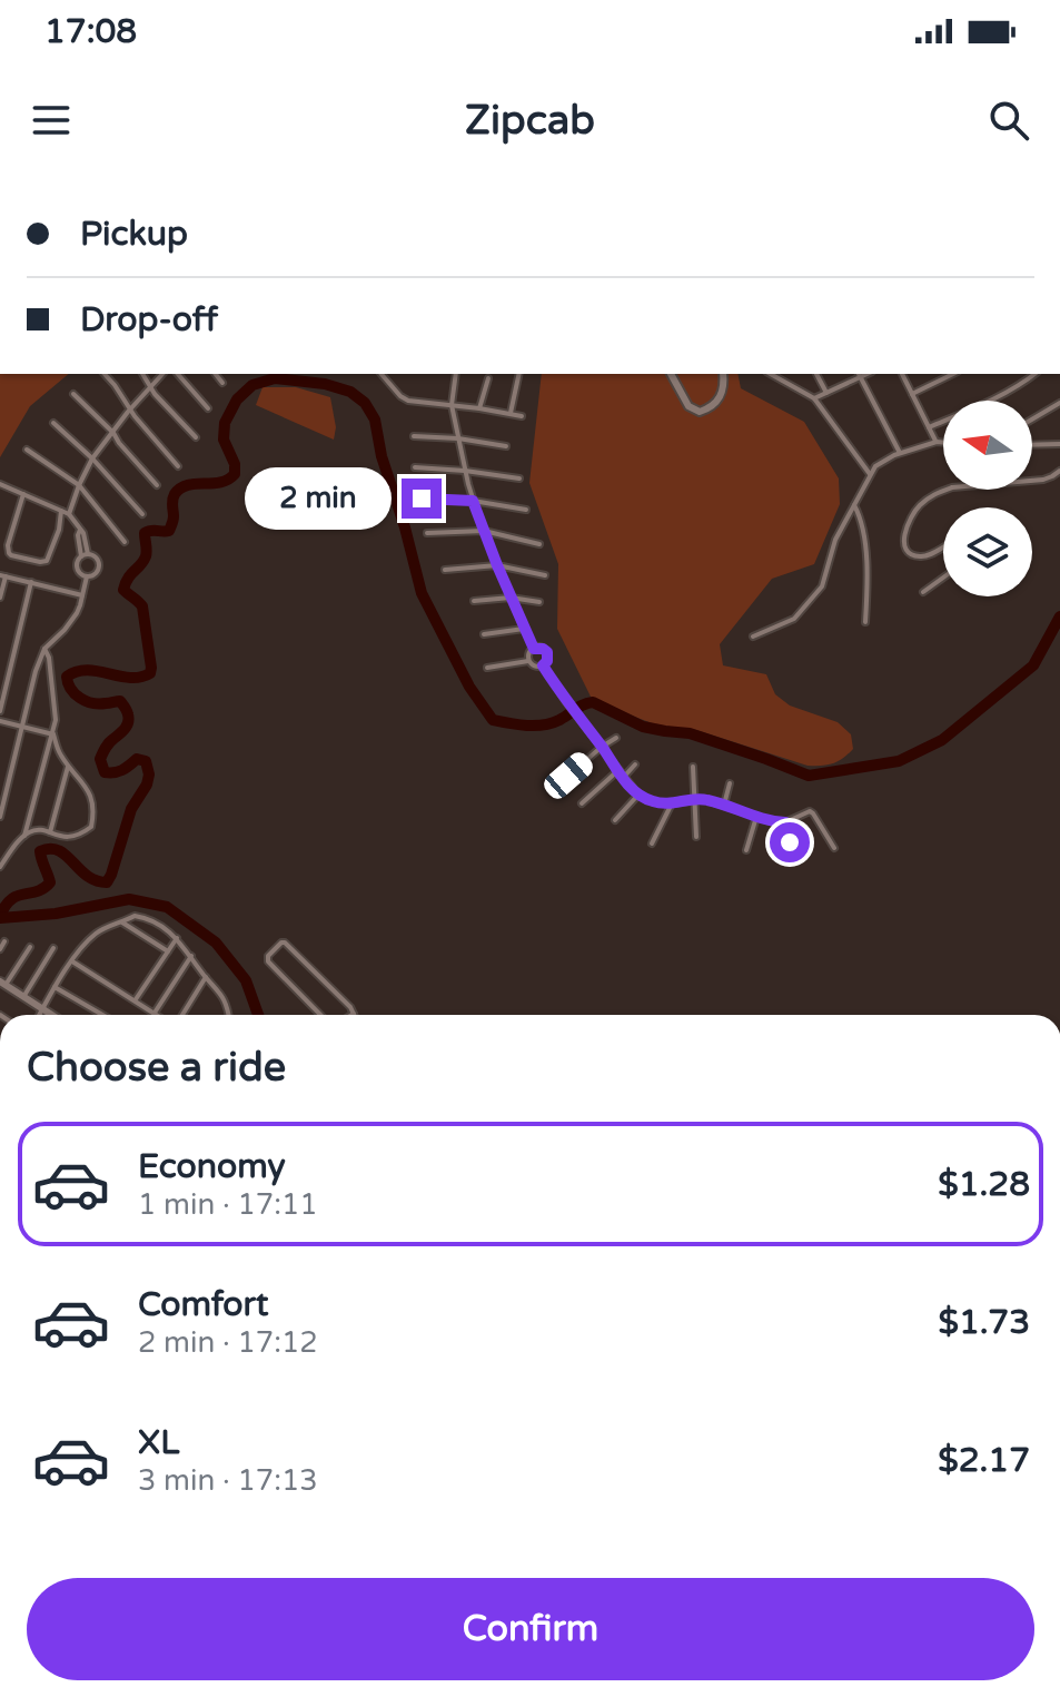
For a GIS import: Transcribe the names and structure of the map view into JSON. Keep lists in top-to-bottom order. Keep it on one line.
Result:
{"north":"left","page":{"status":"17:08","header":"Zipcab","banner":["Pickup","Drop-off"],"bubble":"2 min","heading":"Choose a ride","list":[{"name":"Economy","note":"1 min · 17:11","value":"$1.28"},{"name":"Comfort","note":"2 min · 17:12","value":"$1.73"},{"name":"XL","note":"3 min · 17:13","value":"$2.17"}],"buttons":"Confirm"}}
